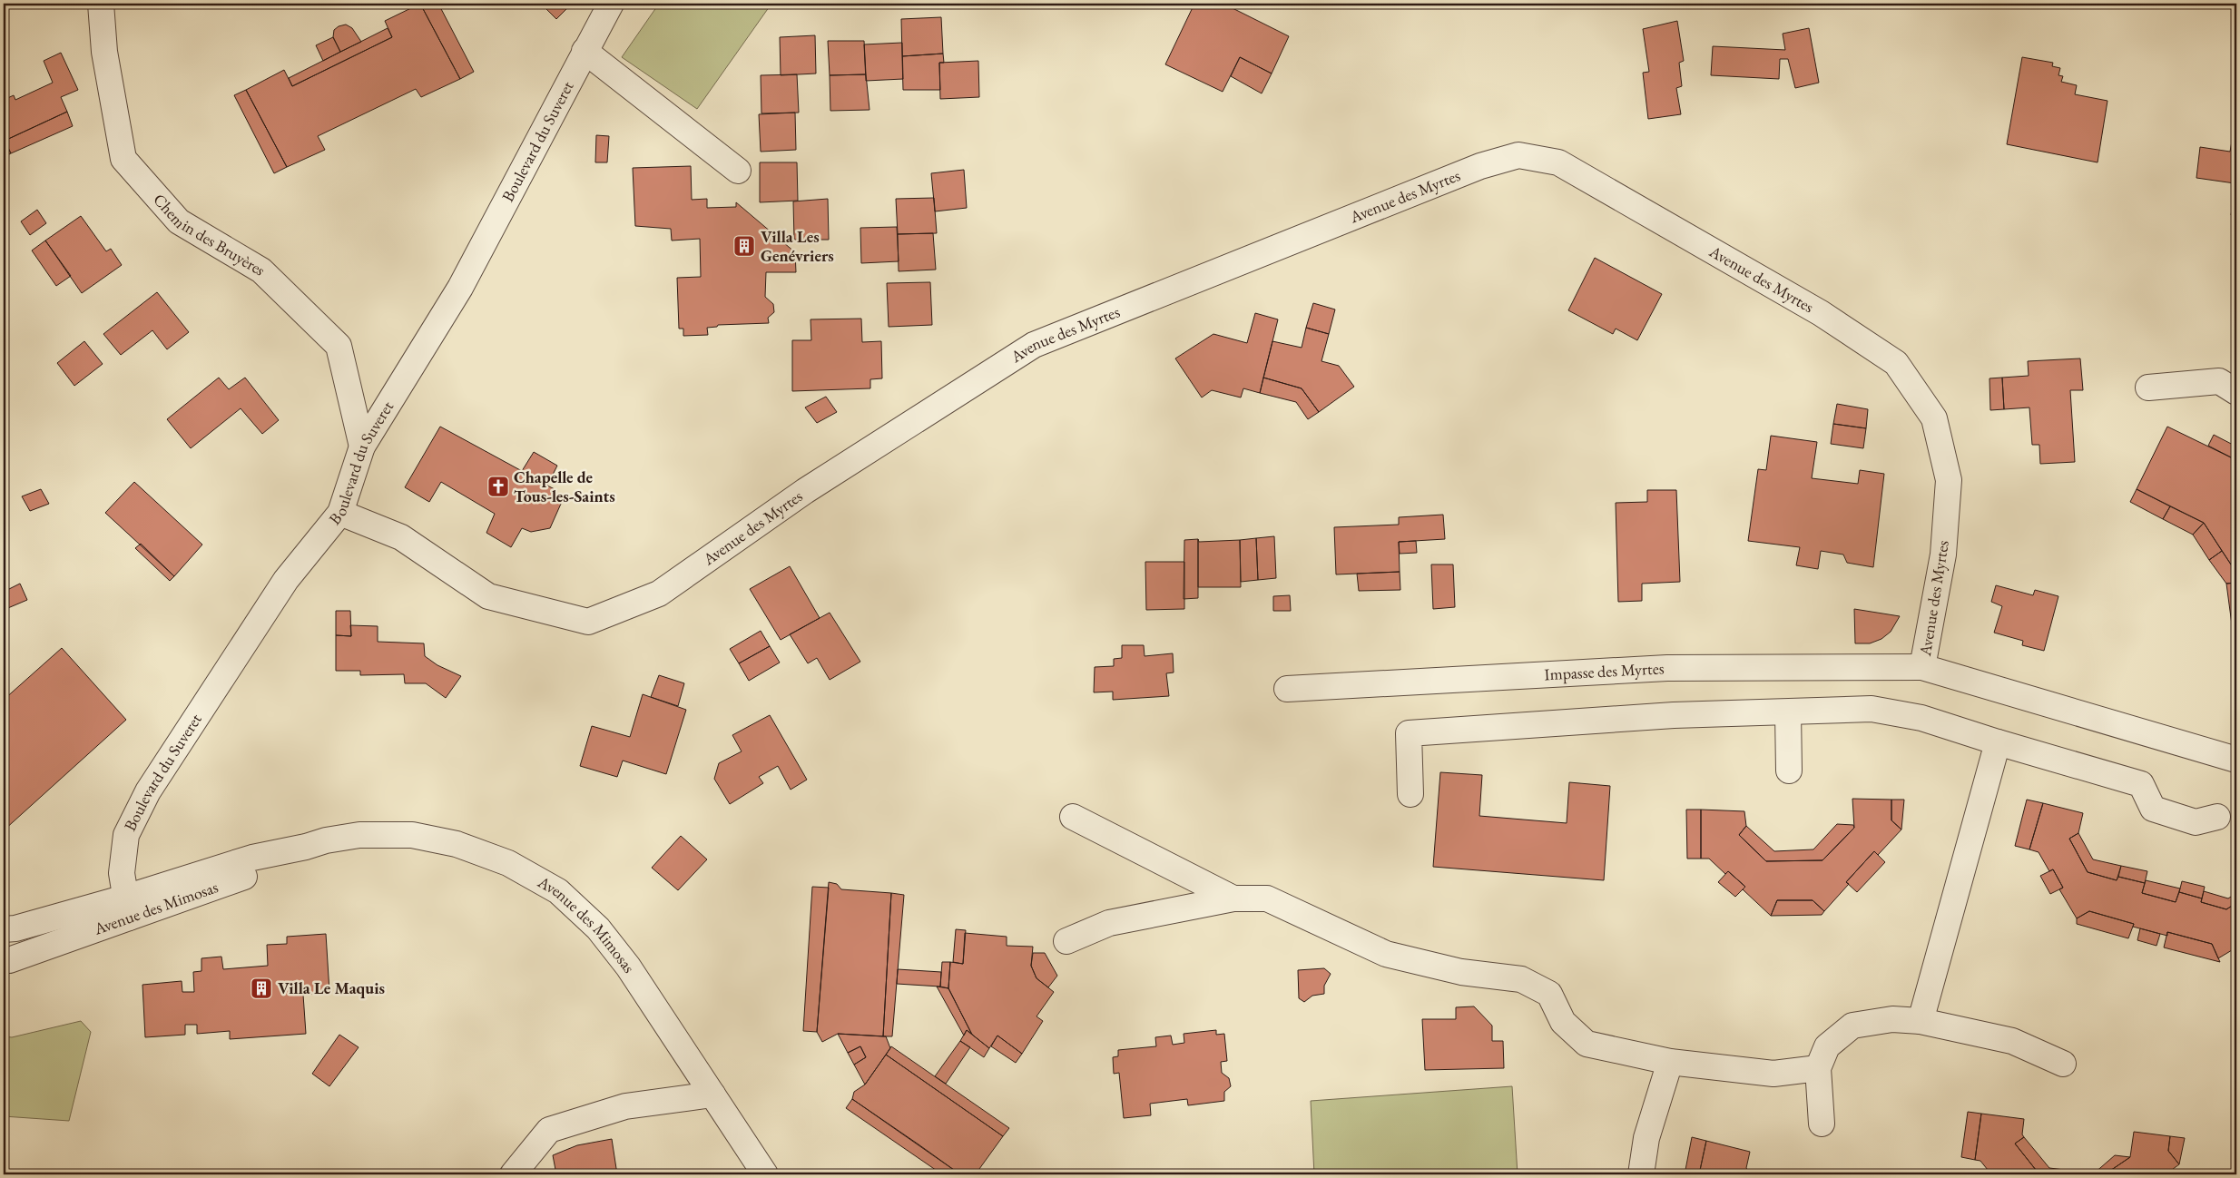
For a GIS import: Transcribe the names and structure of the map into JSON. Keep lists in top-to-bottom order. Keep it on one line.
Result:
{"streets":{"street":["Boulevard du Suveret","Avenue des Myrtes","Chemin des Bruyères","Impasse des Myrtes","Avenue des Mimosas"]},"crossings":[["Boulevard du Suveret","Avenue des Myrtes"],["Boulevard du Suveret","Chemin des Bruyères"],["Boulevard du Suveret","Avenue des Mimosas"],["Avenue des Myrtes","Impasse des Myrtes"]],"places":{"building":["Villa Les Genévriers","Villa Le Maquis"],"church":["Chapelle de Tous-les-Saints"]}}
